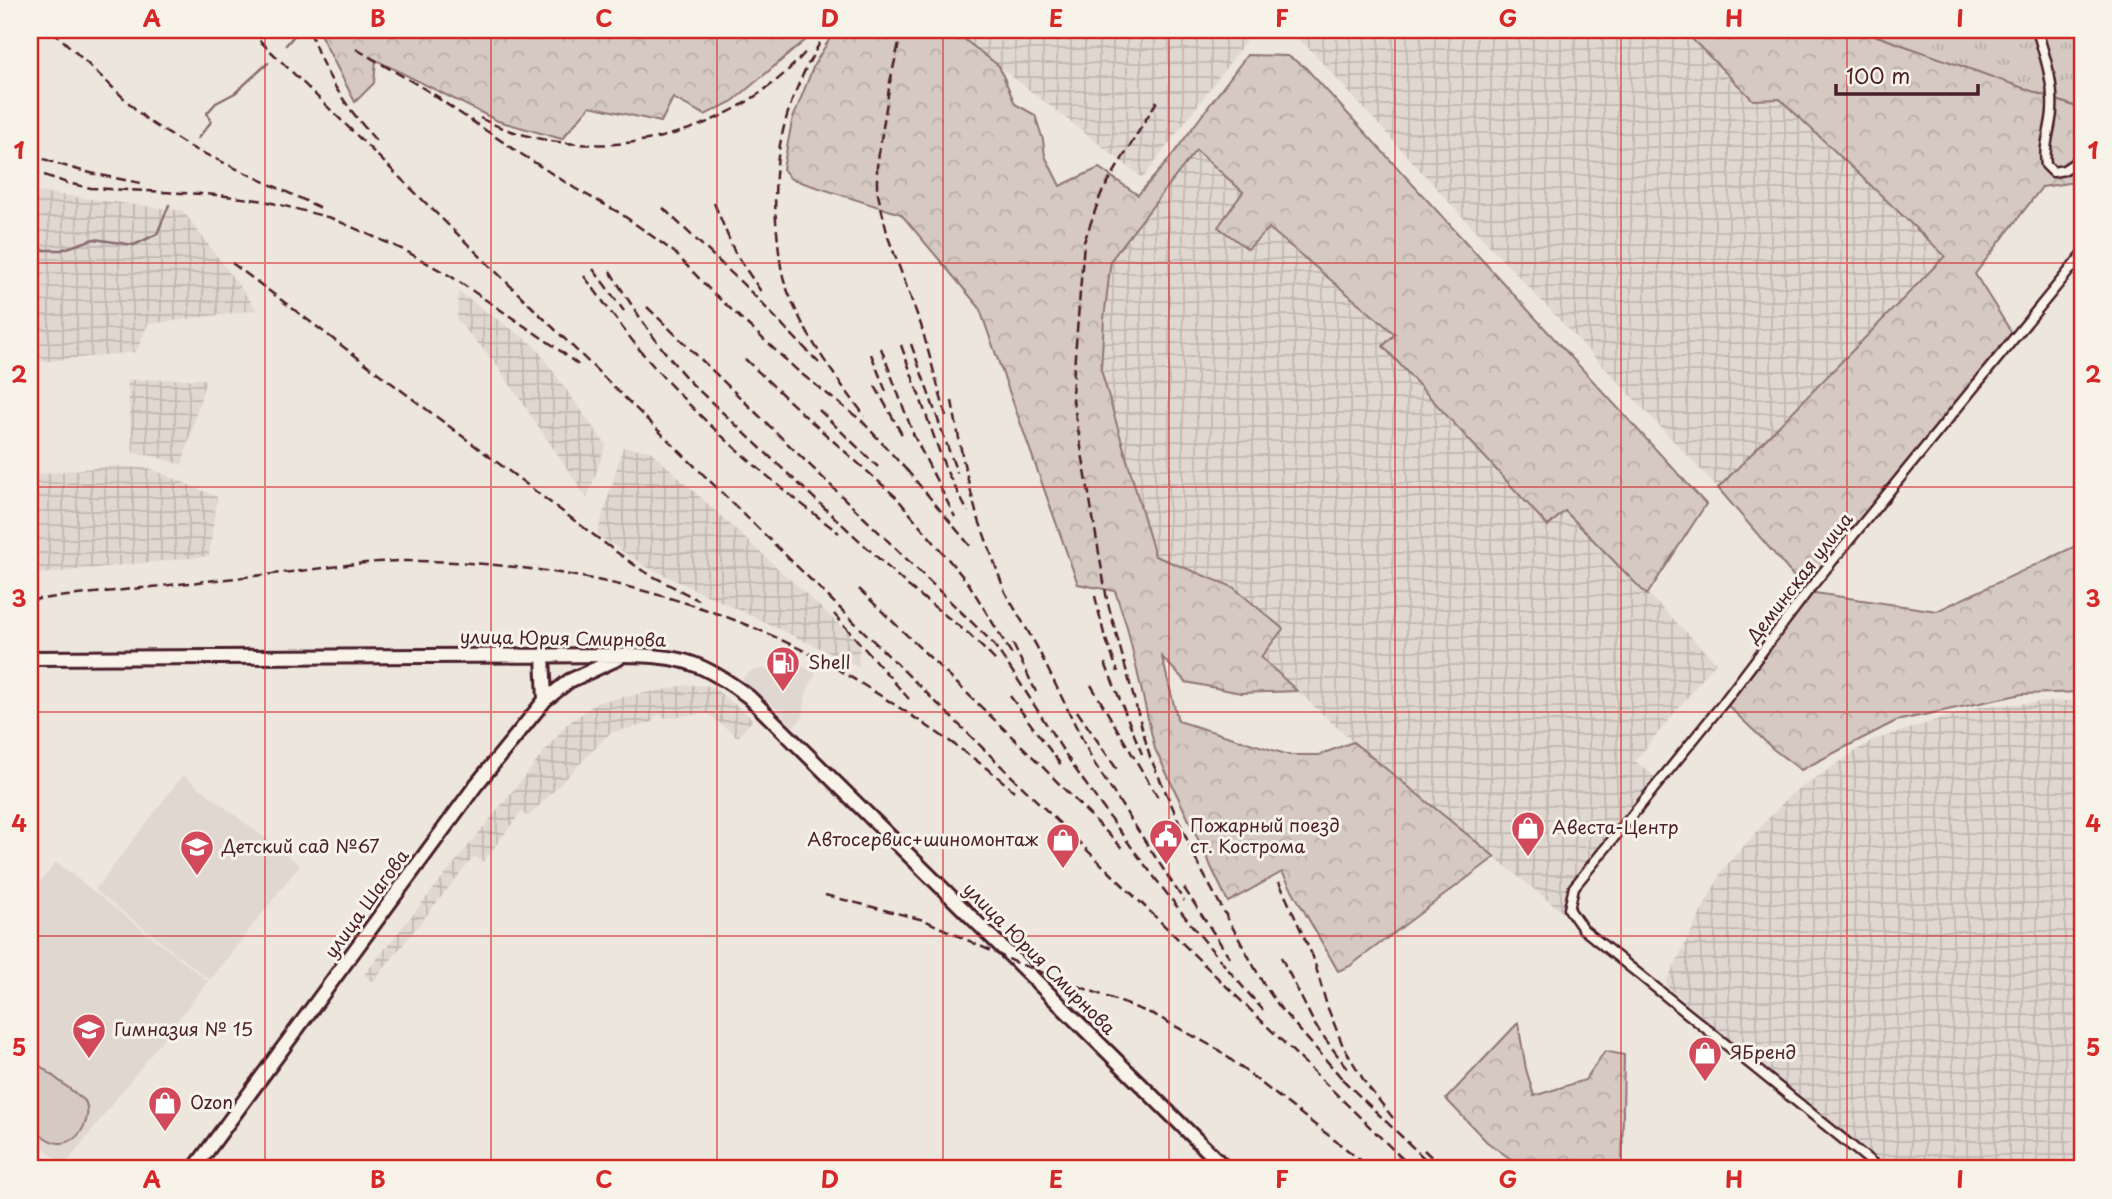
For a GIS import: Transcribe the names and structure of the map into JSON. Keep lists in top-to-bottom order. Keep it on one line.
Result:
{"streets":{"main road":["улица Юрия Смирнова","улица Шагова"],"street":["Деминская улица"]},"crossings":[["улица Юрия Смирнова","улица Шагова"]],"places":{"fuel station":["Shell"],"shop":["Авеста-Центр","Автосервис+шиномонтаж","ЯБренд","Ozon"],"public building":["Пожарный поезд ст. Кострома"],"school or university":["Детский сад №67","Гимназия № 15"]},"scale_bar":"100 m","grid":{"columns":["A","B","C","D","E","F","G","H","I"],"rows":["1","2","3","4","5"]}}
